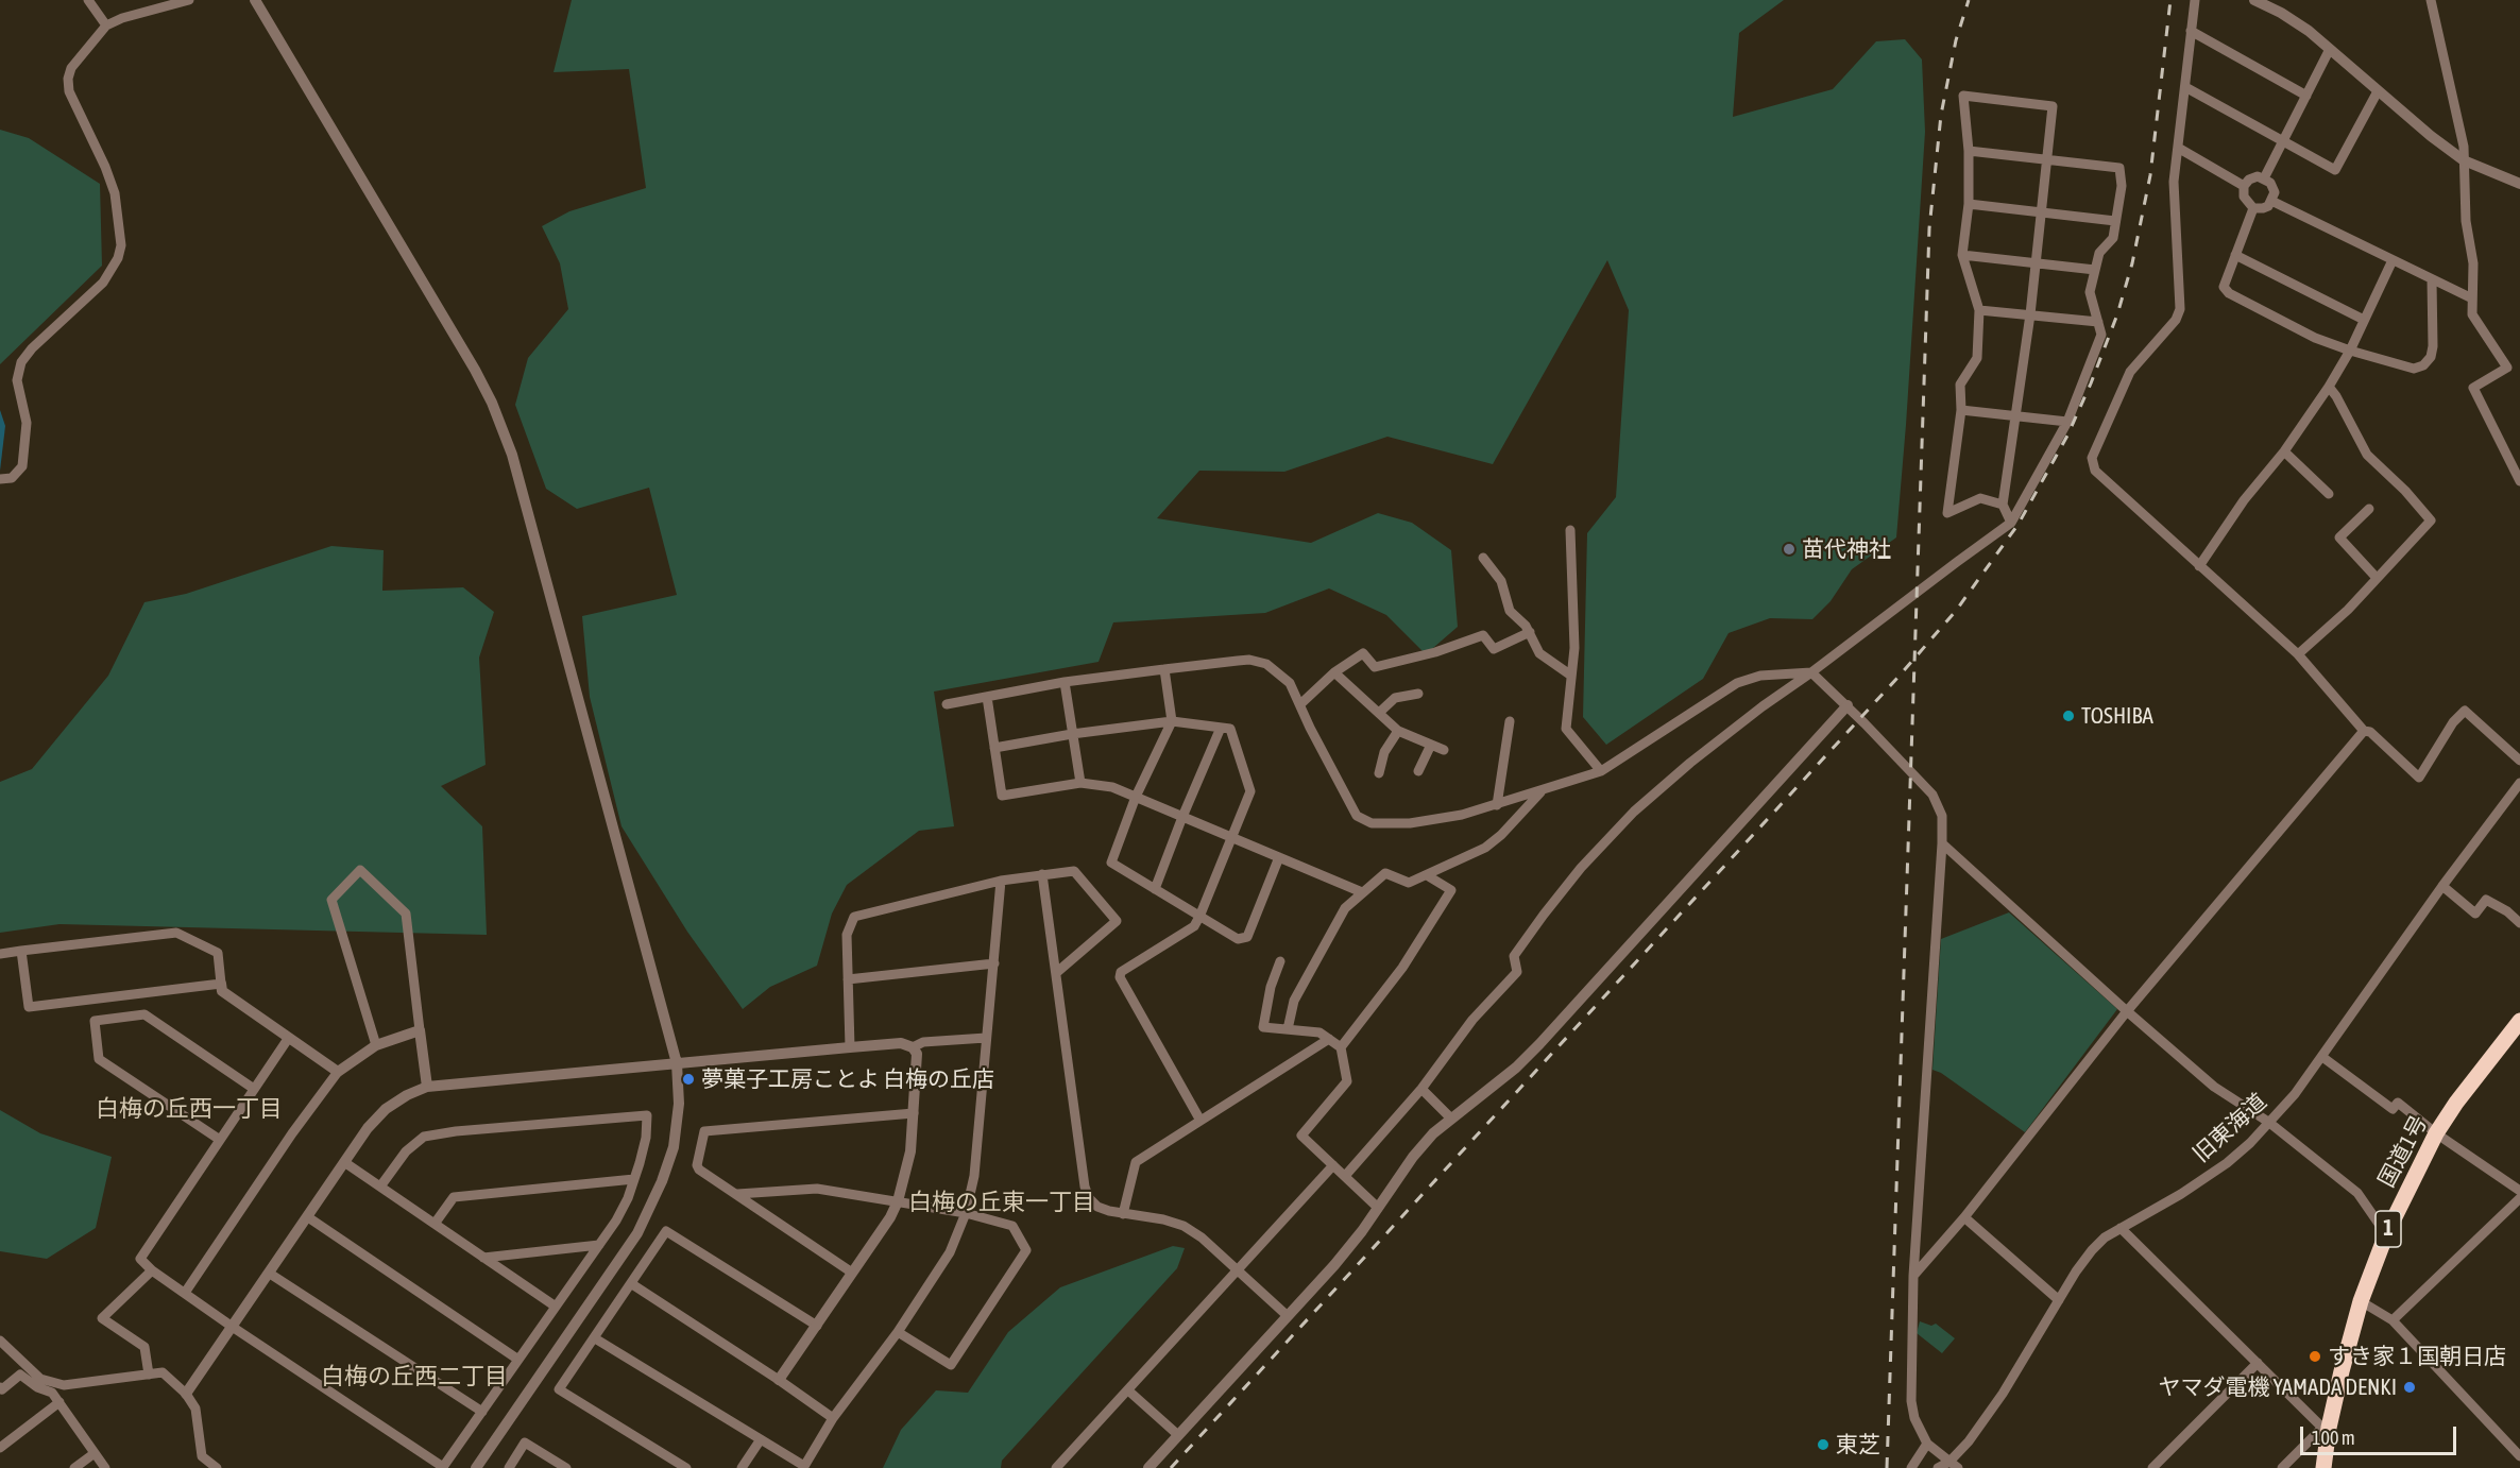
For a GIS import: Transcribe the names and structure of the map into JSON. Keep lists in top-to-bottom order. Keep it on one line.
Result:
{"streets":{"highway":["国道1号","1"],"street":["旧東海道"]},"districts":["白梅の丘西一丁目","白梅の丘東一丁目","白梅の丘西二丁目"],"places":["苗代神社","TOSHIBA","夢菓子工房ことよ 白梅の丘店","すき家１国朝日店","ヤマダ電機 YAMADA DENKI","東芝"],"scale_bar":"100 m"}
